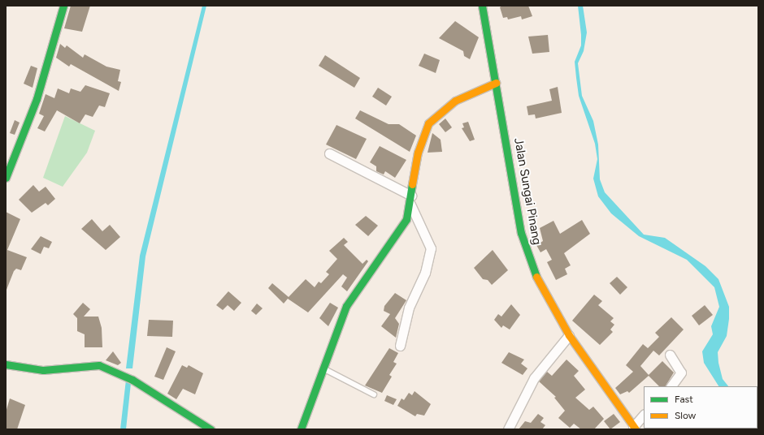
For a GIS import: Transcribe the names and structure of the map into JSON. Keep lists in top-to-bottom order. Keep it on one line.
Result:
{"streets":{"street":["Jalan Sungai Pinang"]},"legend":["Fast","Slow"]}
